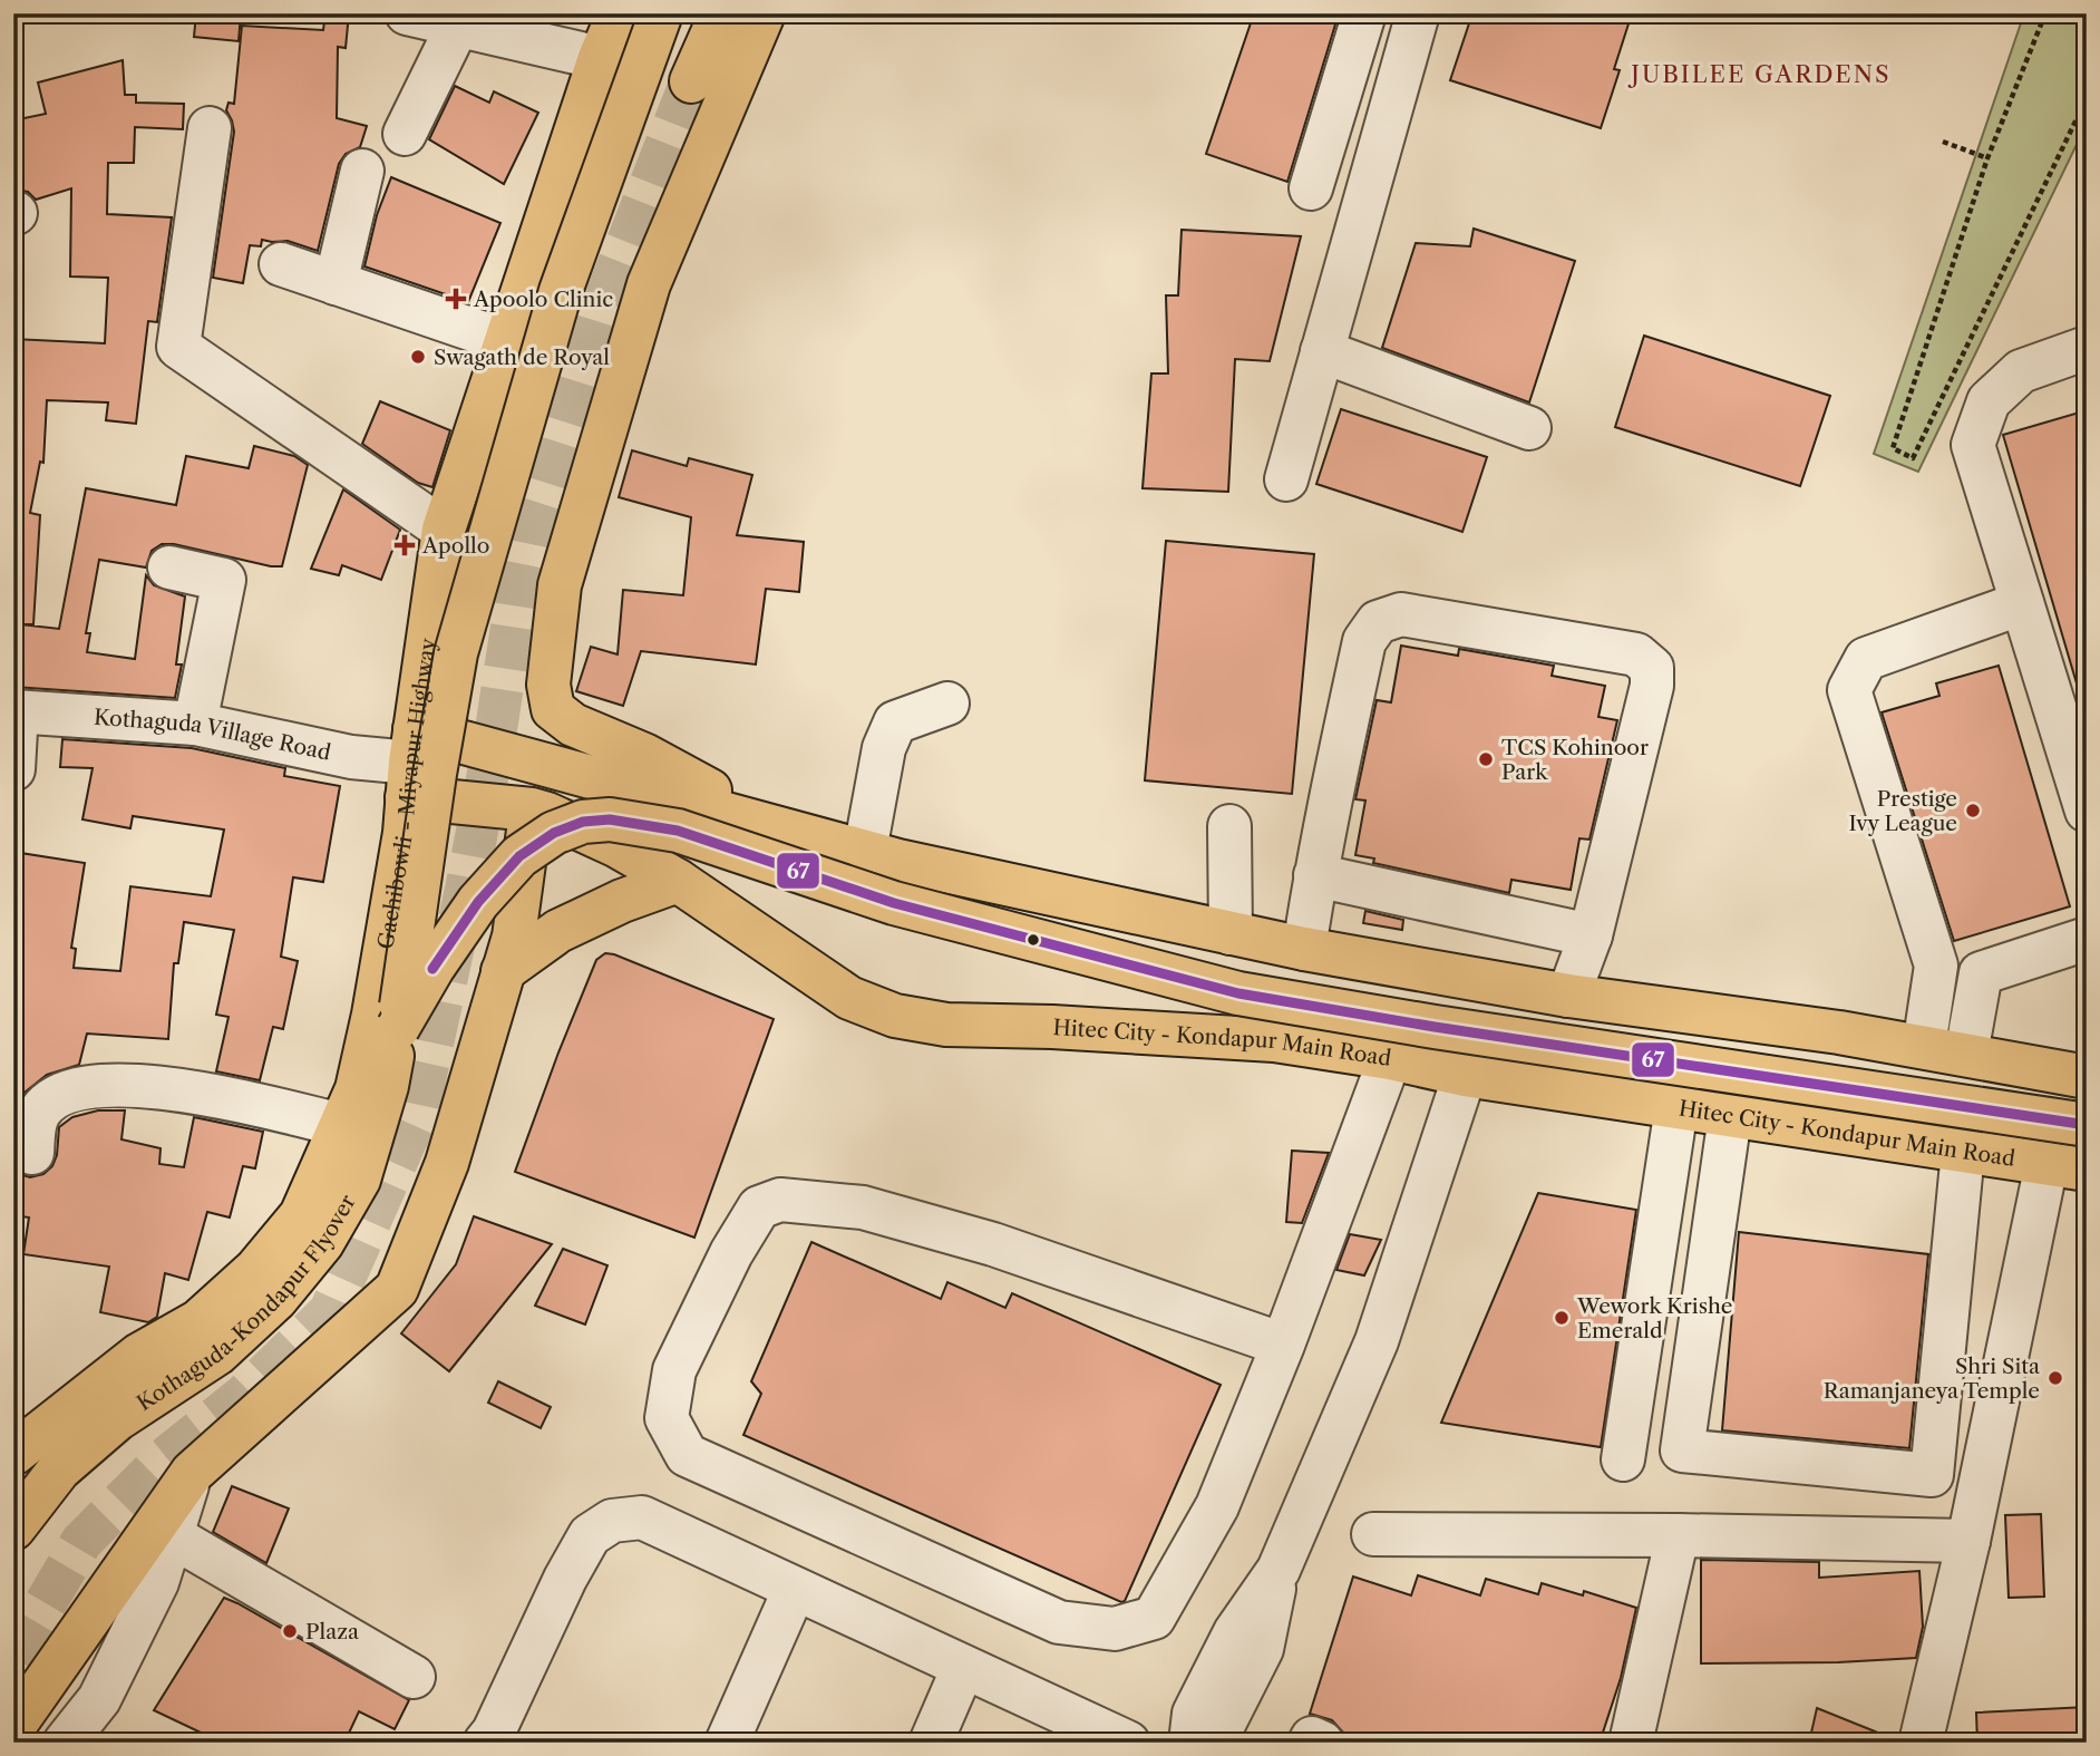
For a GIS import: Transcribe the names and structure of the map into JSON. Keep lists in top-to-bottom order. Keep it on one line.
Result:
{"streets":{"main road":["Gachibowli - Miyapur Highway","Hitec City - Kondapur Main Road","Kothaguda-Kondapur Flyover"],"street":["Kothaguda Village Road"]},"crossings":[["Kothaguda Village Road","Gachibowli - Miyapur Highway"],["Kothaguda Village Road","Hitec City - Kondapur Main Road"],["Gachibowli - Miyapur Highway","Hitec City - Kondapur Main Road"]],"districts":["JUBILEE GARDENS"],"places":{"health":["Apoolo Clinic","Apollo"],"other":["Swagath de Royal","TCS Kohinoor Park","Prestige Ivy League","Wework Krishe Emerald","Shri Sita Ramanjaneya Temple","Plaza"]},"lines":["transit line 67"]}
